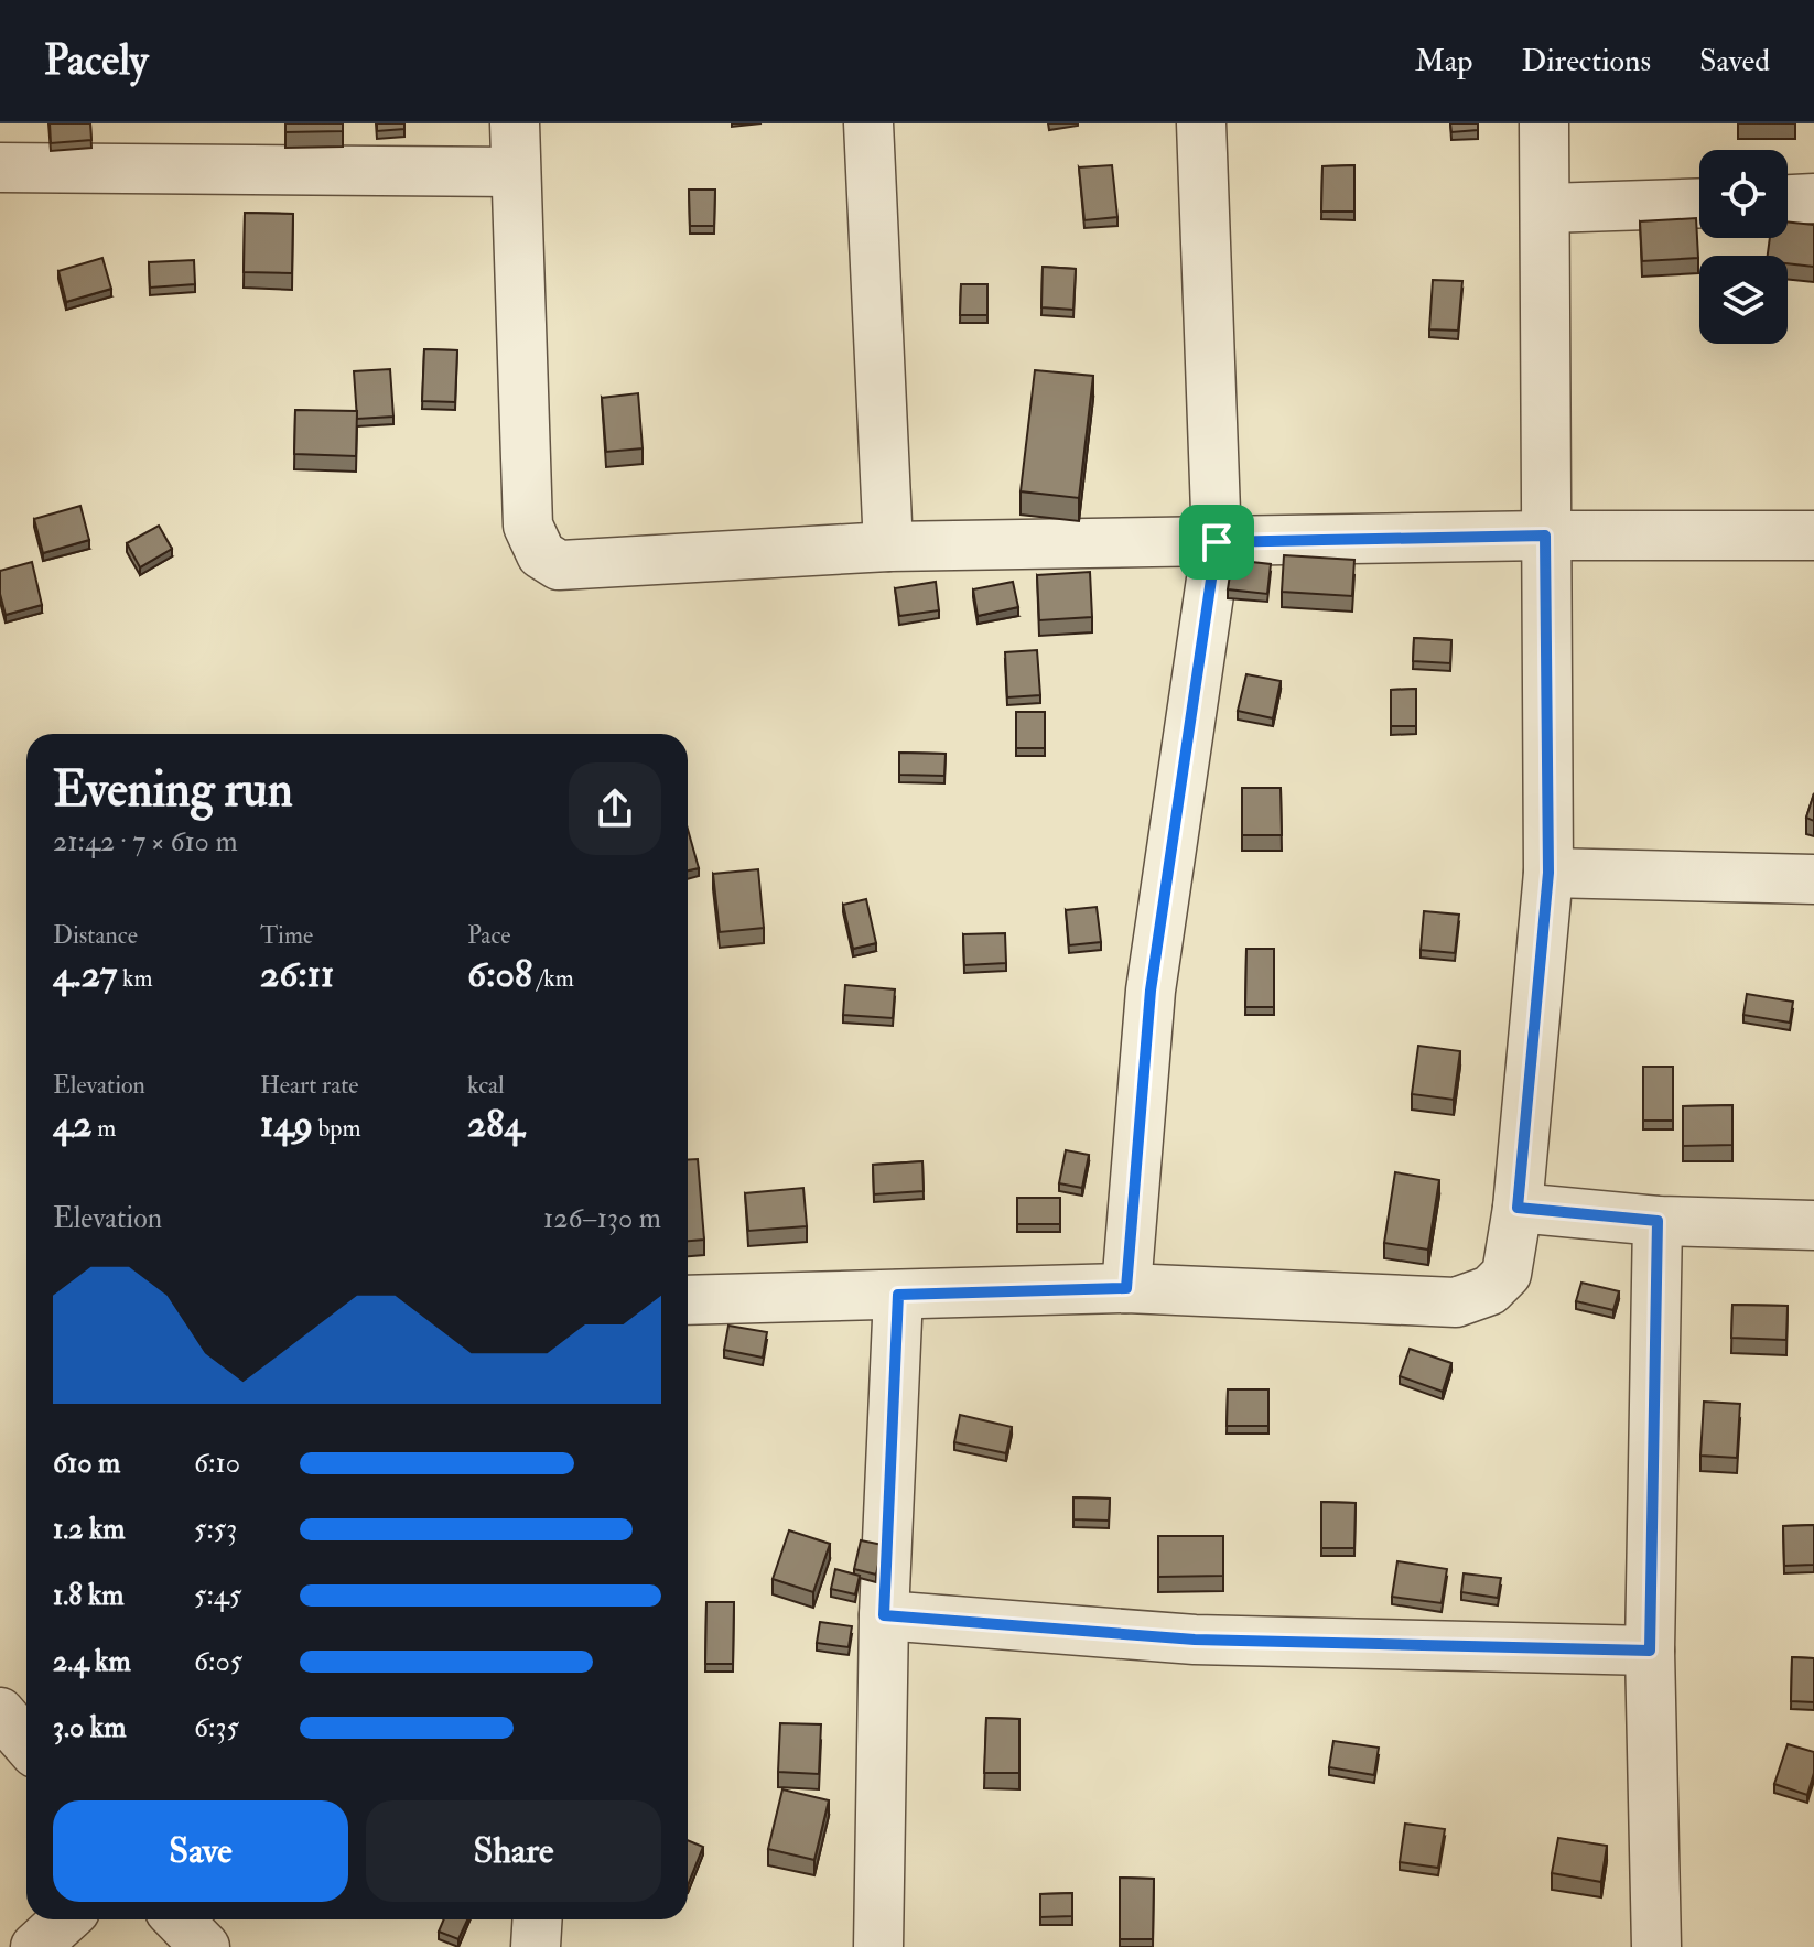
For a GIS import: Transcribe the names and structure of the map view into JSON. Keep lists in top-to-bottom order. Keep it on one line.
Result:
{"page":{"header":"Pacely","nav":["Map","Directions","Saved"],"heading":["Evening run","21:42 · 7 × 610 m"],"stats":[["Distance","4.27 km"],["Time","26:11"],["Pace","6:08 /km"],["Elevation","42 m"],["Heart rate","149 bpm"],["kcal","284"]],"chart":["Elevation","126–130 m"],"list":[{"name":"610 m","note":"6:10"},{"name":"1.2 km","note":"5:53"},{"name":"1.8 km","note":"5:45"},{"name":"2.4 km","note":"6:05"},{"name":"3.0 km","note":"6:35"}],"buttons":["Save","Share"]}}
